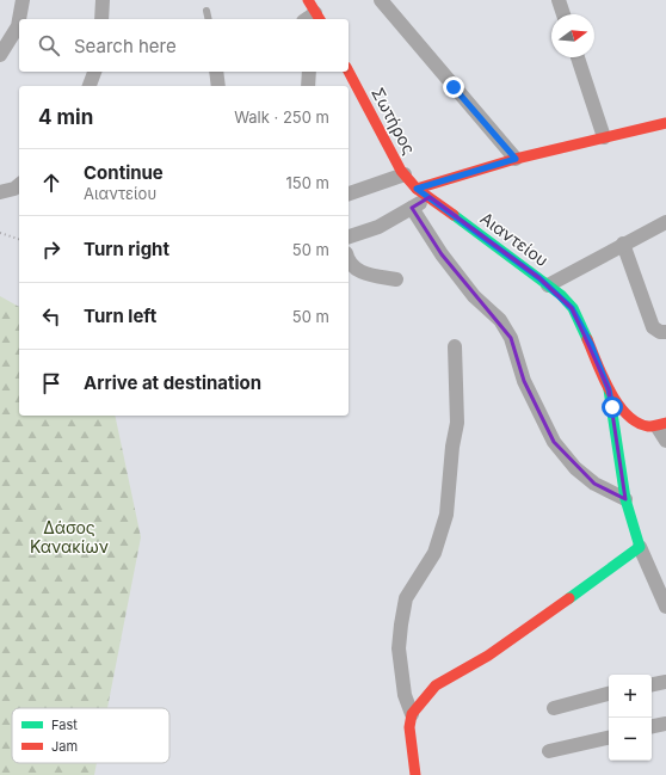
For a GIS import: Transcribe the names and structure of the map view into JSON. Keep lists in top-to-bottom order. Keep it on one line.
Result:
{"streets":{"street":["Σωτήρος","Αιαντείου"]},"crossings":[["Σωτήρος","Αιαντείου"]],"parks":["Δάσος Κανακίων"],"legend":["Fast","Jam"],"north":"right","page":{"search":"Search here","heading":["4 min","Walk · 250 m"],"list":[["Continue","Αιαντείου","150 m"],["Turn right","50 m"],["Turn left","50 m"],"Arrive at destination"],"map_buttons":["+","−"]}}
